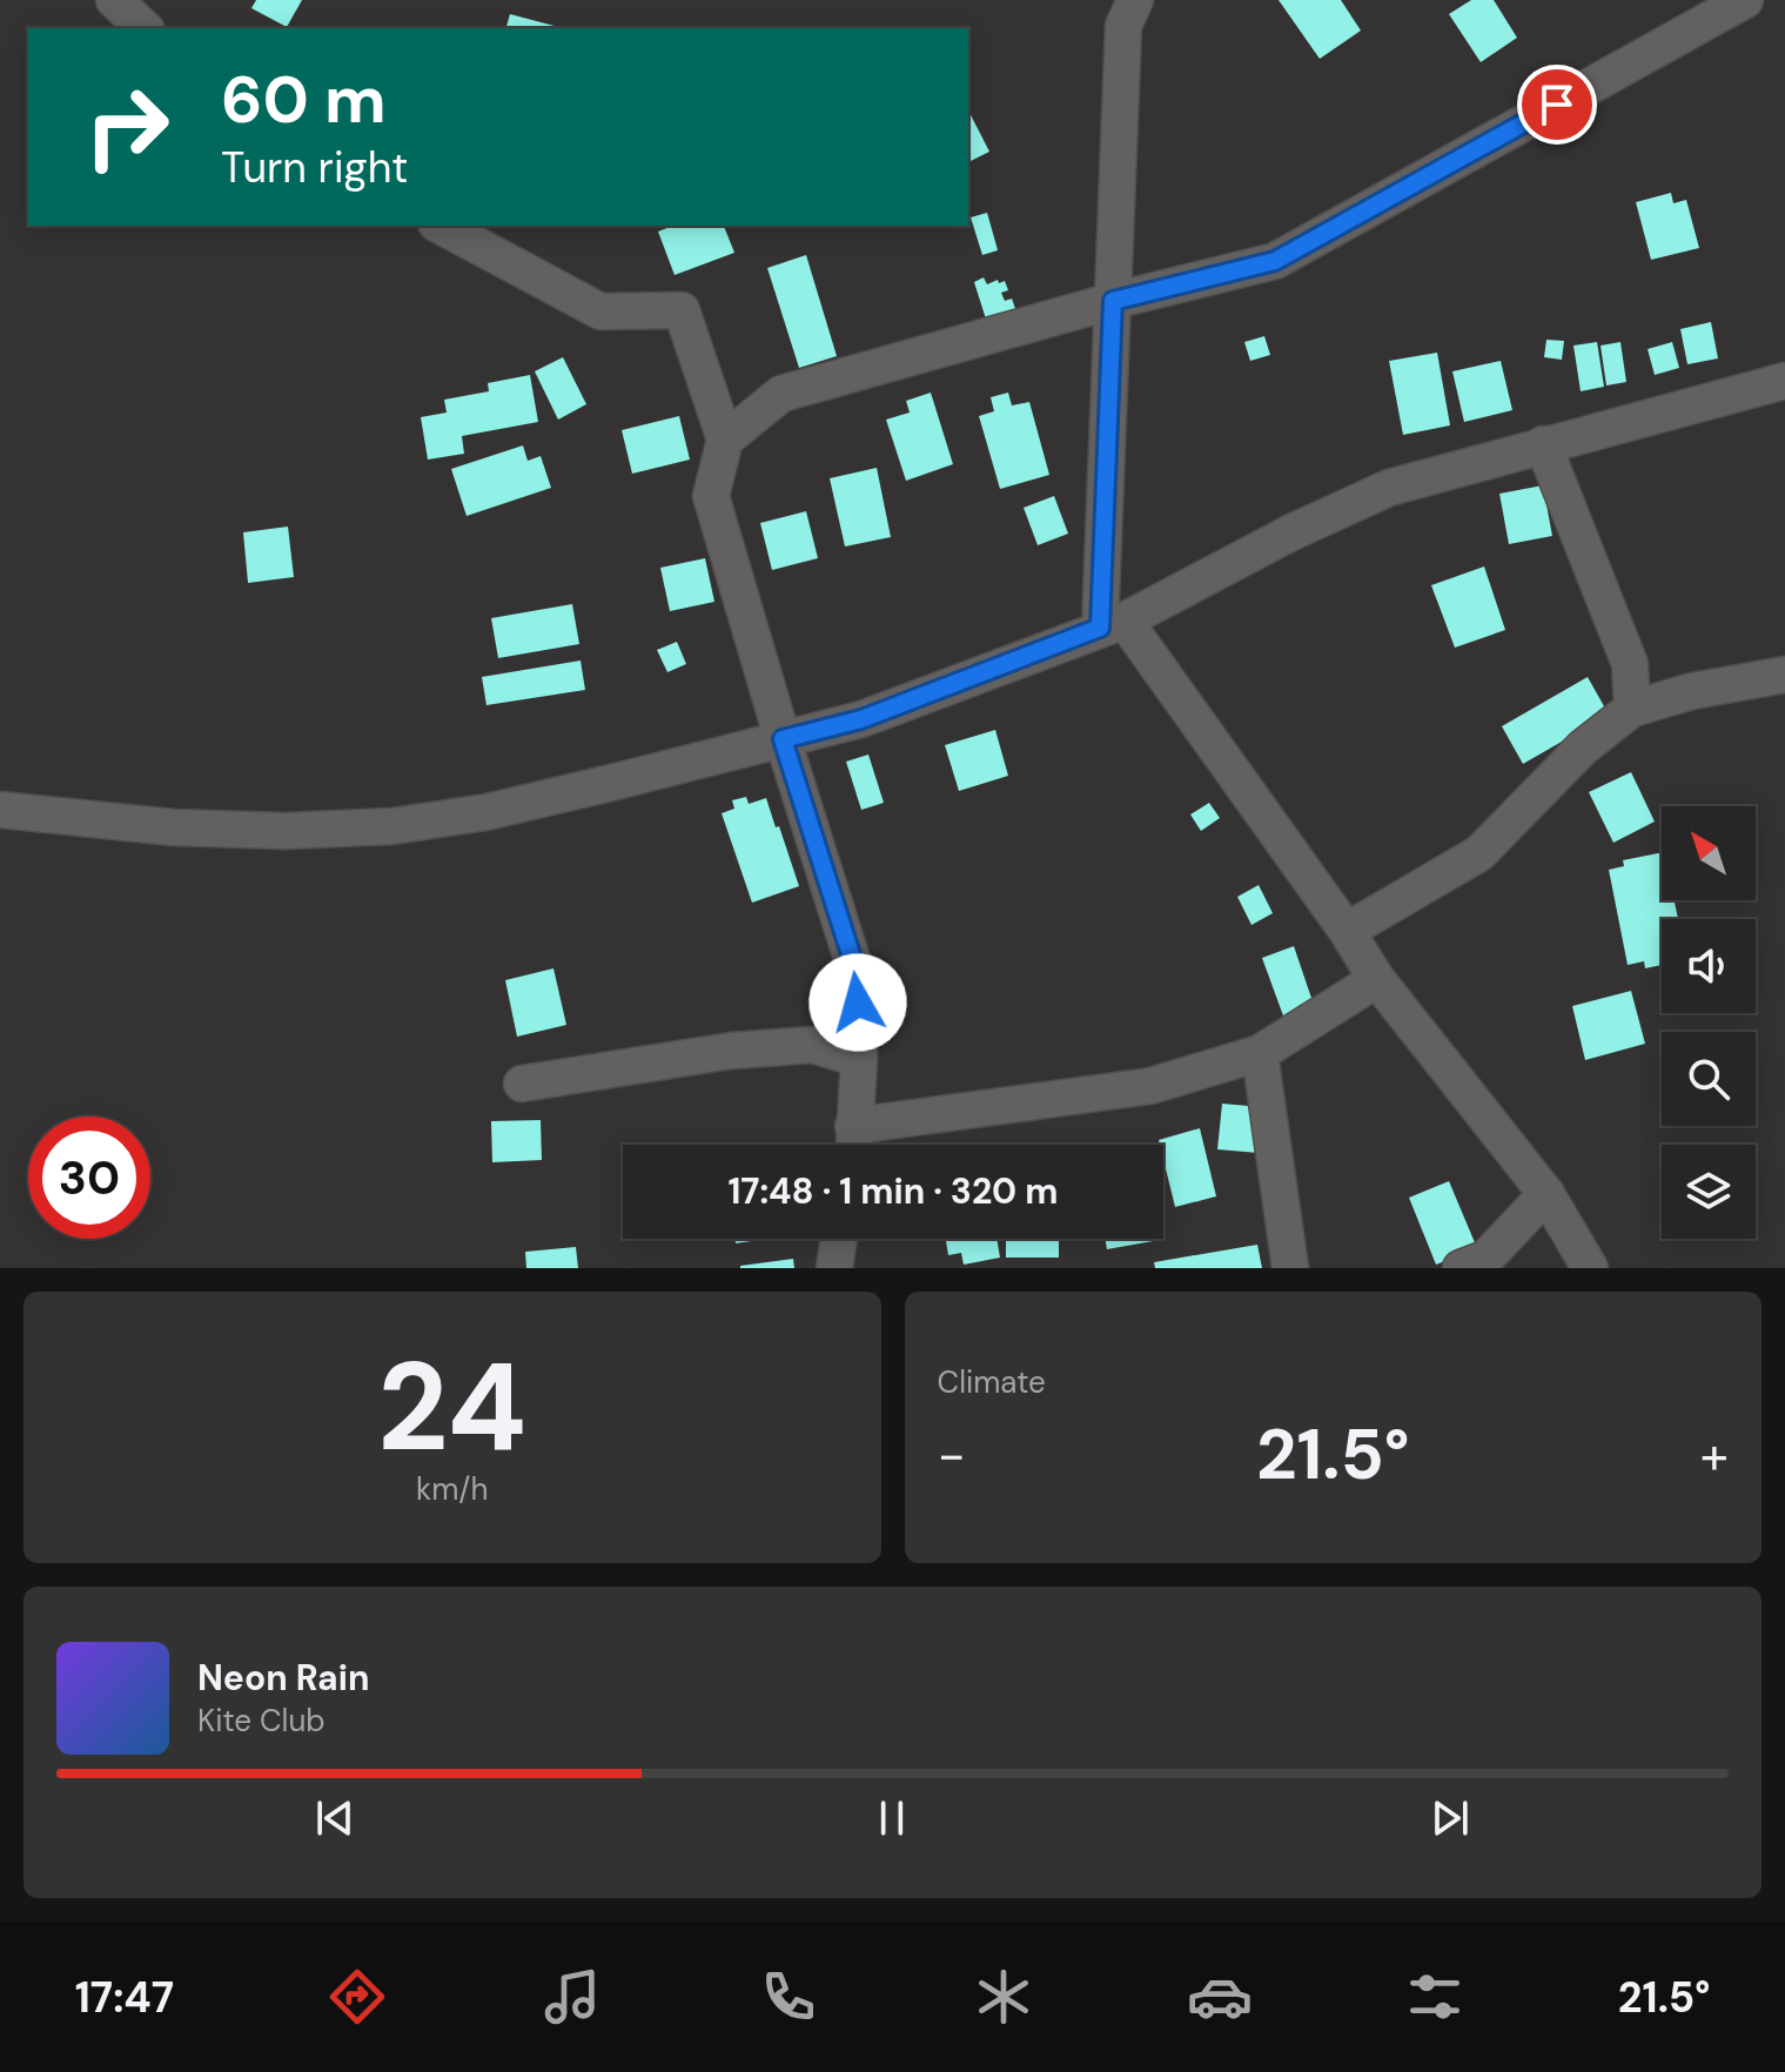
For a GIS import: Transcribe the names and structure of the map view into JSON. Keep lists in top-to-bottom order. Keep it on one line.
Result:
{"north":"top left","page":{"turn":["60 m","Turn right"],"limit":"30","trip":"17:48 · 1 min · 320 m","tile":[["24","km/h"],"Climate"],"heat":["−","21.5°","+"],"song":["Neon Rain","Kite Club"],"tabs":["17:47","21.5°"]}}
